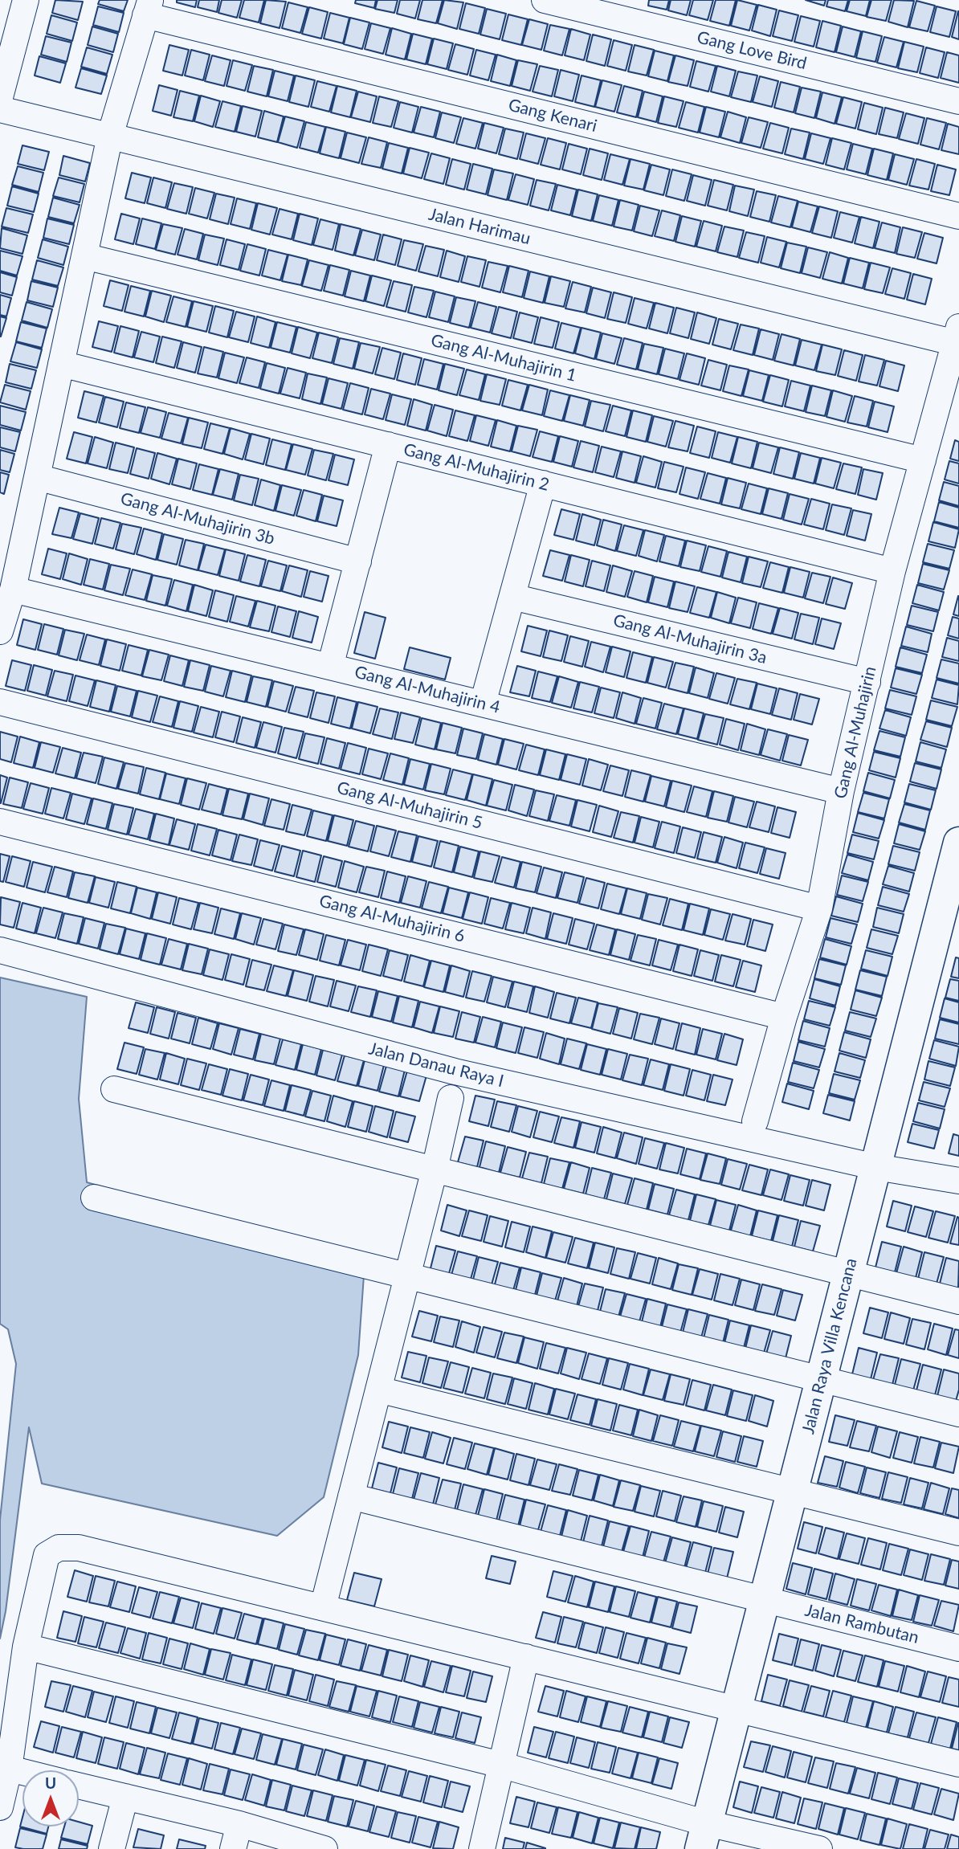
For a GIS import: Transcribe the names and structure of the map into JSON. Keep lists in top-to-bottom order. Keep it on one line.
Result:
{"streets":{"street":["Gang Love Bird","Gang Kenari","Jalan Harimau","Gang Al-Muhajirin 1","Gang Al-Muhajirin 2","Gang Al-Muhajirin 3b","Gang Al-Muhajirin 3a","Gang Al-Muhajirin 4","Gang Al-Muhajirin","Gang Al-Muhajirin 5","Gang Al-Muhajirin 6","Jalan Danau Raya I","Jalan Raya Villa Kencana","Jalan Rambutan"]},"crossings":[["Jalan Harimau","Gang Al-Muhajirin"],["Gang Al-Muhajirin 1","Gang Al-Muhajirin"],["Gang Al-Muhajirin 2","Gang Al-Muhajirin"],["Gang Al-Muhajirin 3a","Gang Al-Muhajirin"],["Gang Al-Muhajirin 4","Gang Al-Muhajirin"],["Gang Al-Muhajirin","Gang Al-Muhajirin 5"],["Gang Al-Muhajirin","Gang Al-Muhajirin 6"],["Jalan Danau Raya I","Jalan Raya Villa Kencana"],["Jalan Raya Villa Kencana","Jalan Rambutan"]],"north":"top"}
